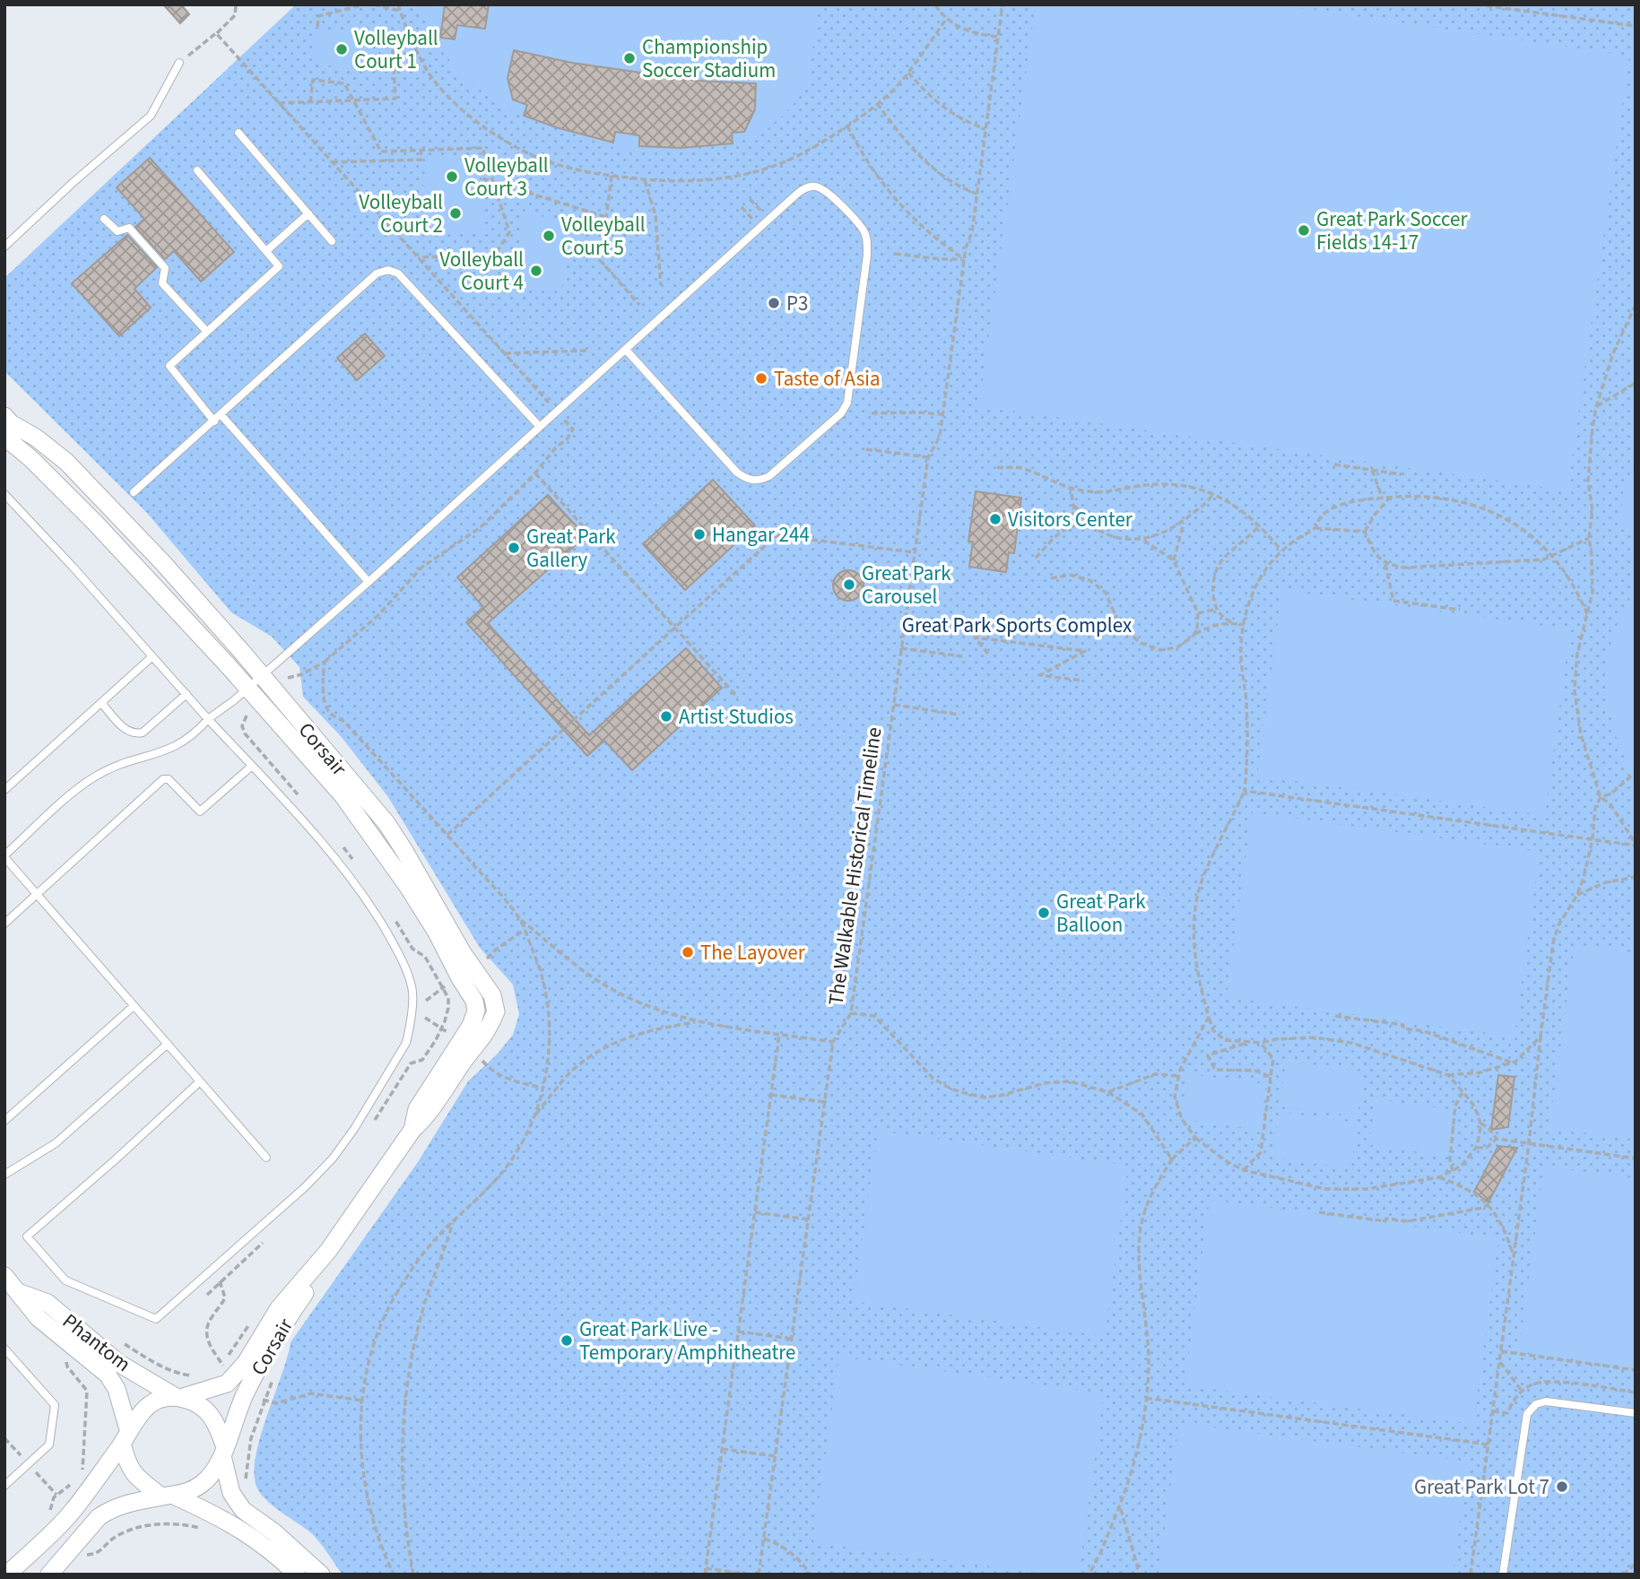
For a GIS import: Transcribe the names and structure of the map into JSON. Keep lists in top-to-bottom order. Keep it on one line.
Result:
{"streets":{"street":["Corsair","Phantom"],"path":["The Walkable Historical Timeline"]},"crossings":[["Corsair","Phantom"]],"parks":["Great Park Sports Complex"],"places":["Volleyball Court 1","Championship Soccer Stadium","Volleyball Court 3","Volleyball Court 2","Great Park Soccer Fields 14-17","Volleyball Court 5","Volleyball Court 4","P3","Taste of Asia","Visitors Center","Hangar 244","Great Park Gallery","Great Park Carousel","Artist Studios","Great Park Balloon","The Layover","Great Park Live - Temporary Amphitheatre","Great Park Lot 7"]}
